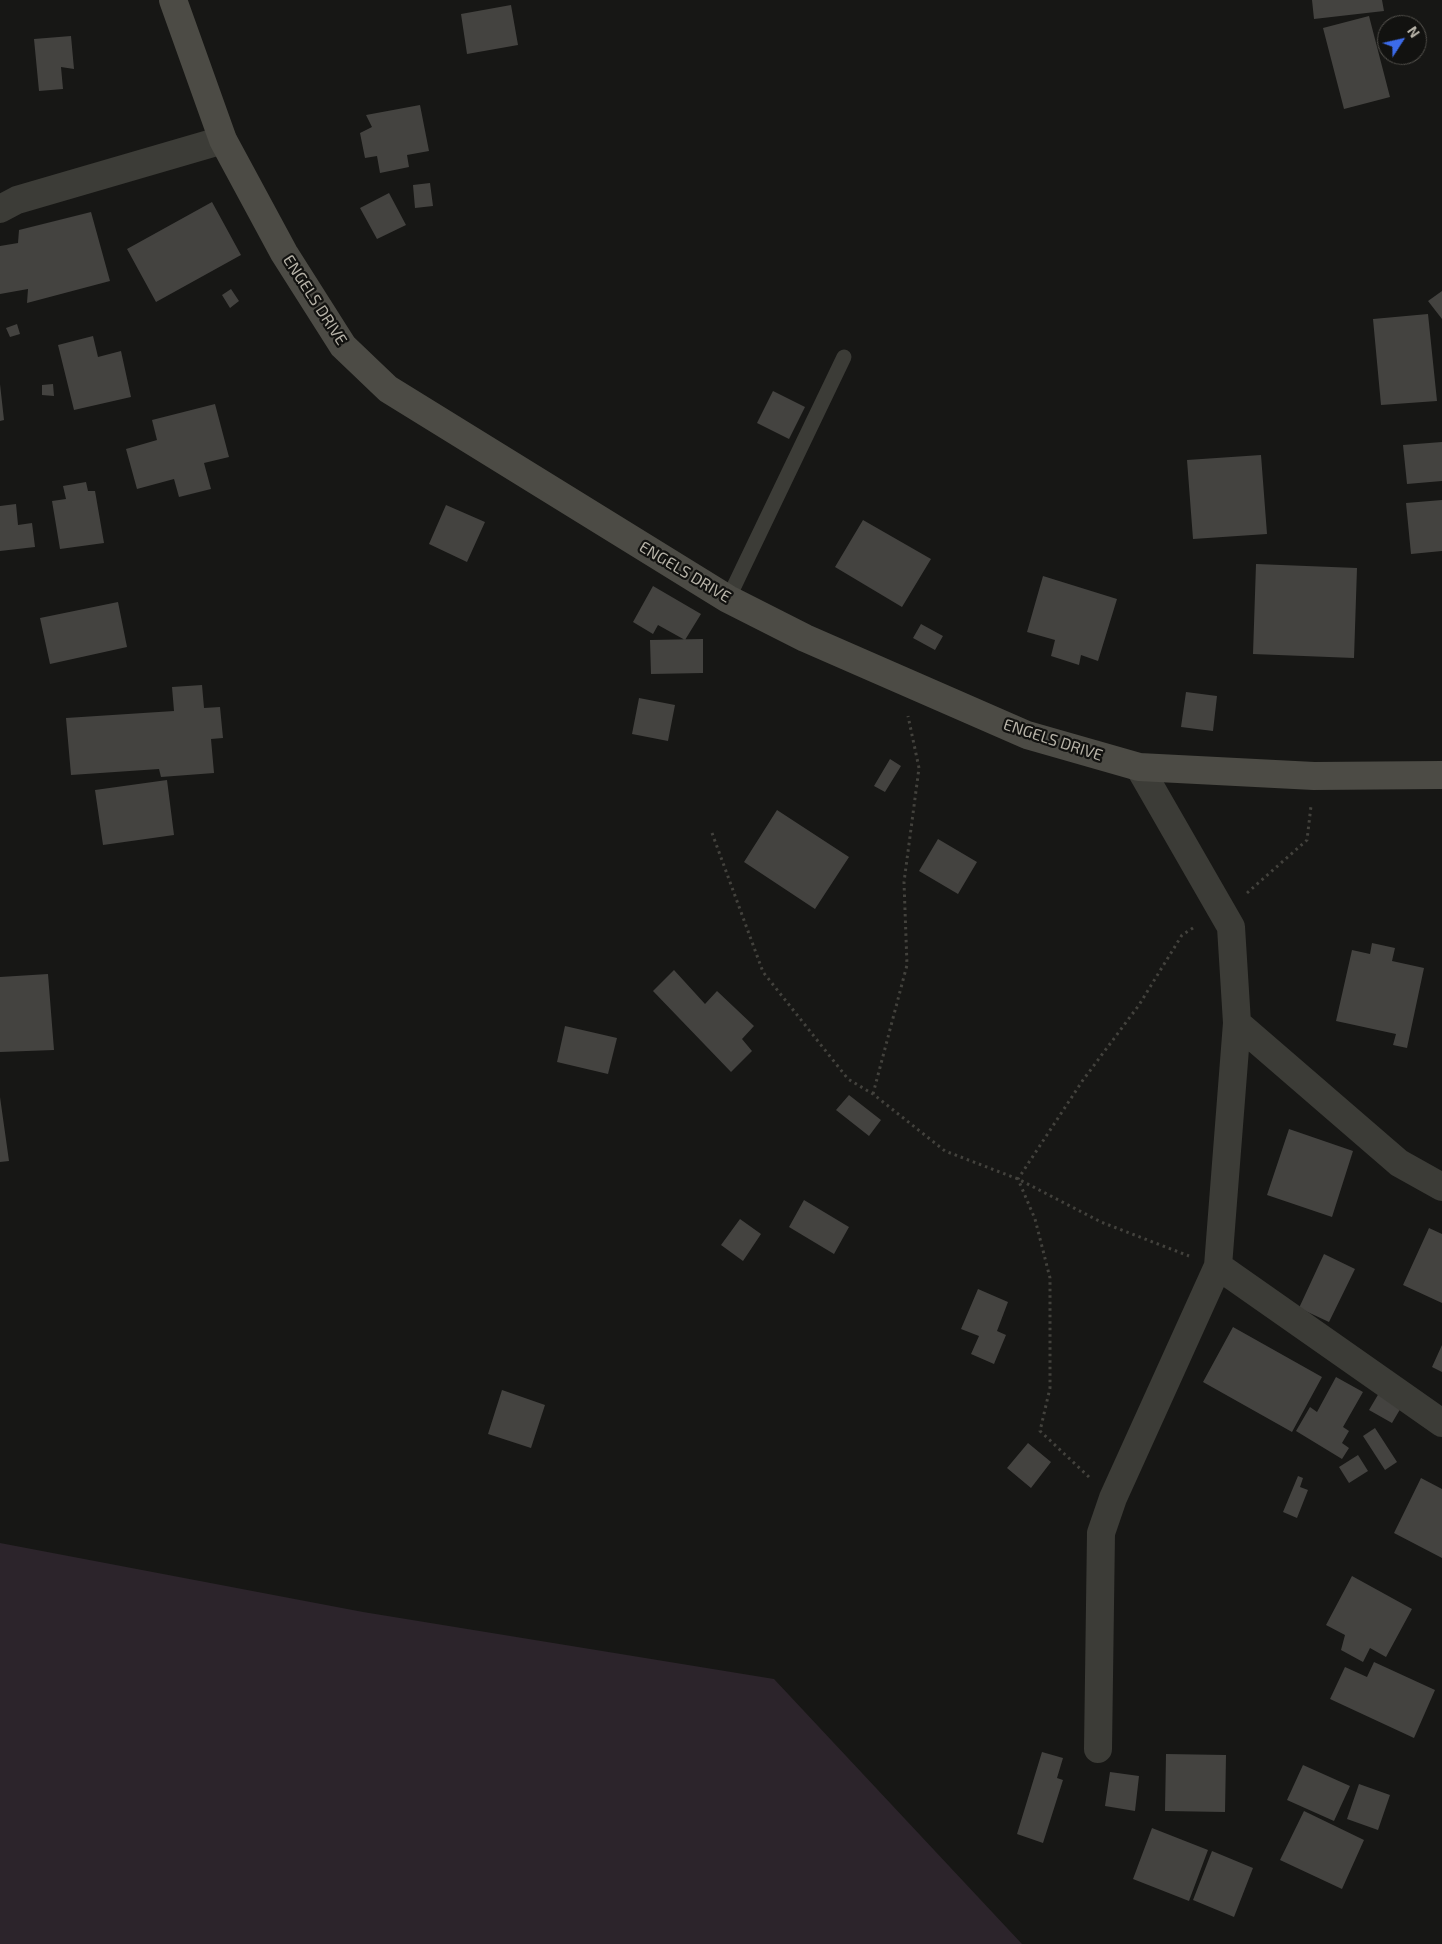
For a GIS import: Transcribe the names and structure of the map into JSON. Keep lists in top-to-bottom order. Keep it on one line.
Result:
{"streets":{"street":["ENGELS DRIVE"]},"north":"top right"}
